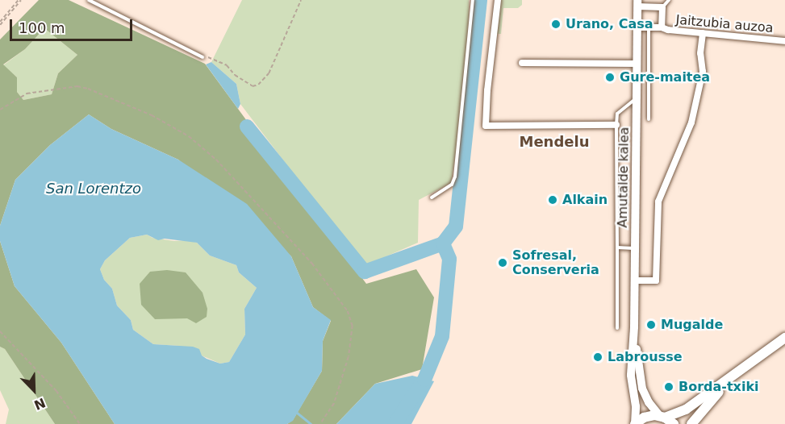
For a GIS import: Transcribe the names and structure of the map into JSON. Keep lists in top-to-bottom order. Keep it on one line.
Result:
{"streets":{"main road":["Amutalde kalea"],"street":["Jaitzubia auzoa"]},"crossings":[["Jaitzubia auzoa","Amutalde kalea"]],"districts":["Mendelu"],"water":["San Lorentzo"],"places":["Urano, Casa","Gure-maitea","Alkain","Sofresal, Conserveria","Mugalde","Labrousse","Borda-txiki"],"scale_bar":"100 m","north":"bottom right"}
